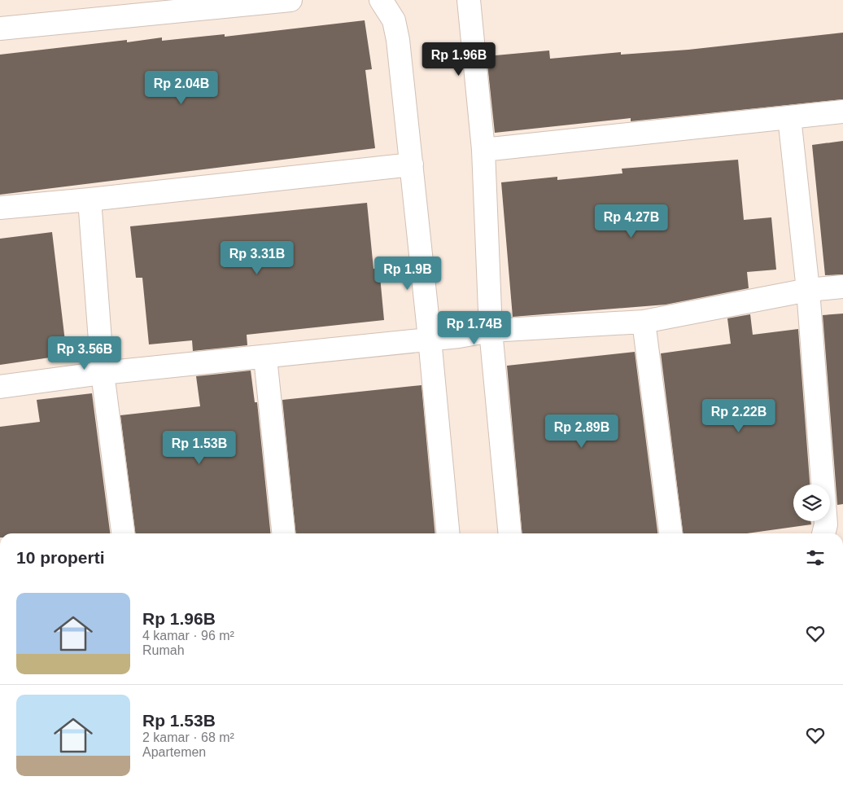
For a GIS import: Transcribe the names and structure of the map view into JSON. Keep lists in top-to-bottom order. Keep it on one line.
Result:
{"page":{"price":["Rp 1.96B","Rp 2.04B","Rp 4.27B","Rp 3.31B","Rp 1.9B","Rp 1.74B","Rp 3.56B","Rp 2.22B","Rp 2.89B","Rp 1.53B"],"heading":"10 properti","list":[{"name":"Rp 1.96B","note":"4 kamar · 96 m² · Rumah"},{"name":"Rp 1.53B","note":"2 kamar · 68 m² · Apartemen"}]}}
